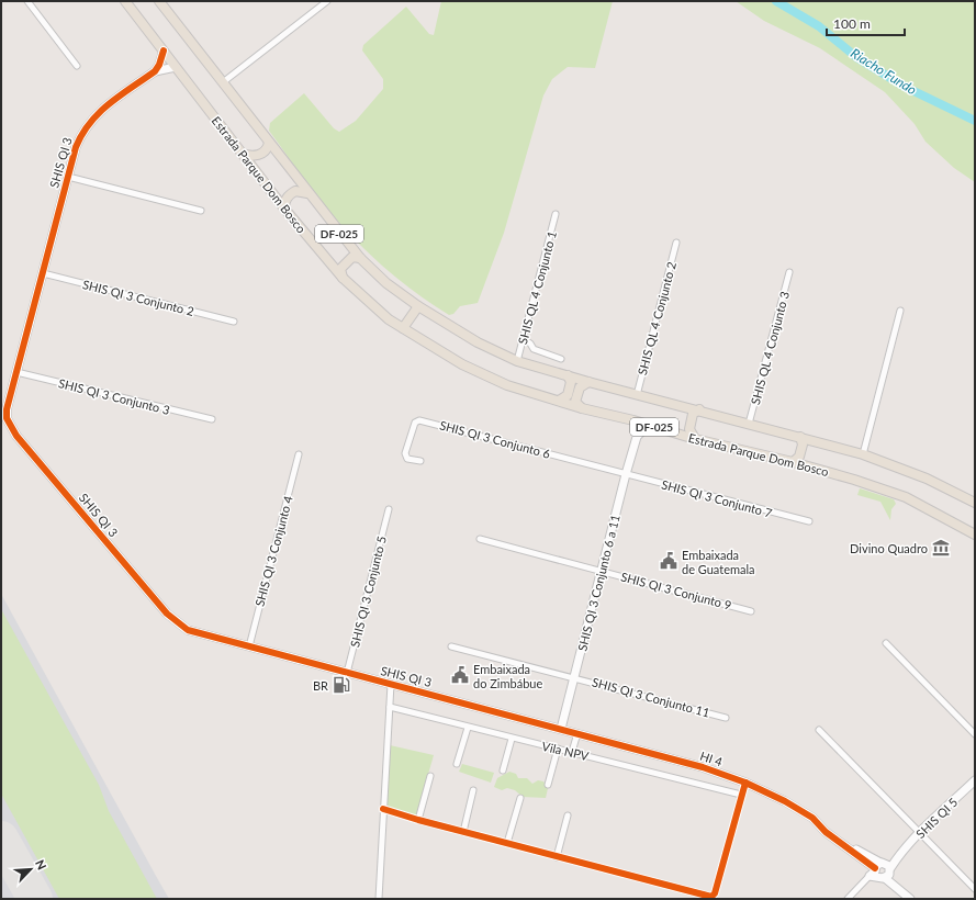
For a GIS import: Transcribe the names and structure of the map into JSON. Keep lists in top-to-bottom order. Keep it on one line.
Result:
{"streets":{"main road":["Estrada Parque Dom Bosco","DF-025"],"street":["SHIS QI 3","SHIS QL 4 Conjunto 1","SHIS QI 3 Conjunto 2","SHIS QL 4 Conjunto 2","SHIS QL 4 Conjunto 3","SHIS QI 3 Conjunto 3","SHIS QI 3 Conjunto 6","SHIS QI 3 Conjunto 7","SHIS QI 3 Conjunto 4","SHIS QI 3 Conjunto 6 a 11","SHIS QI 3 Conjunto 9","SHIS QI 3 Conjunto 5","SHIS QI 3 Conjunto 11","Vila NPV","HI 4","SHIS QI 5"]},"crossings":[["SHIS QI 3","Estrada Parque Dom Bosco"],["SHIS QI 3","SHIS QI 3 Conjunto 2"],["SHIS QI 3","SHIS QI 3 Conjunto 3"],["SHIS QI 3","SHIS QI 3 Conjunto 4"],["SHIS QI 3","SHIS QI 3 Conjunto 6 a 11"],["SHIS QI 3","SHIS QI 3 Conjunto 5"],["SHIS QI 3","HI 4"],["Estrada Parque Dom Bosco","SHIS QI 3 Conjunto 6 a 11"],["DF-025","SHIS QL 4 Conjunto 1"],["DF-025","SHIS QL 4 Conjunto 2"],["DF-025","SHIS QL 4 Conjunto 3"],["SHIS QI 3 Conjunto 6","SHIS QI 3 Conjunto 7"],["SHIS QI 3 Conjunto 6","SHIS QI 3 Conjunto 6 a 11"],["SHIS QI 3 Conjunto 7","SHIS QI 3 Conjunto 6 a 11"],["SHIS QI 3 Conjunto 6 a 11","SHIS QI 3 Conjunto 9"],["SHIS QI 3 Conjunto 6 a 11","SHIS QI 3 Conjunto 11"],["HI 4","SHIS QI 5"]],"water":["Riacho Fundo"],"places":{"museum":["Divino Quadro"],"public building":["Embaixada de Guatemala","Embaixada do Zimbábue"],"fuel station":["BR"]},"scale_bar":"100 m","north":"top right"}
